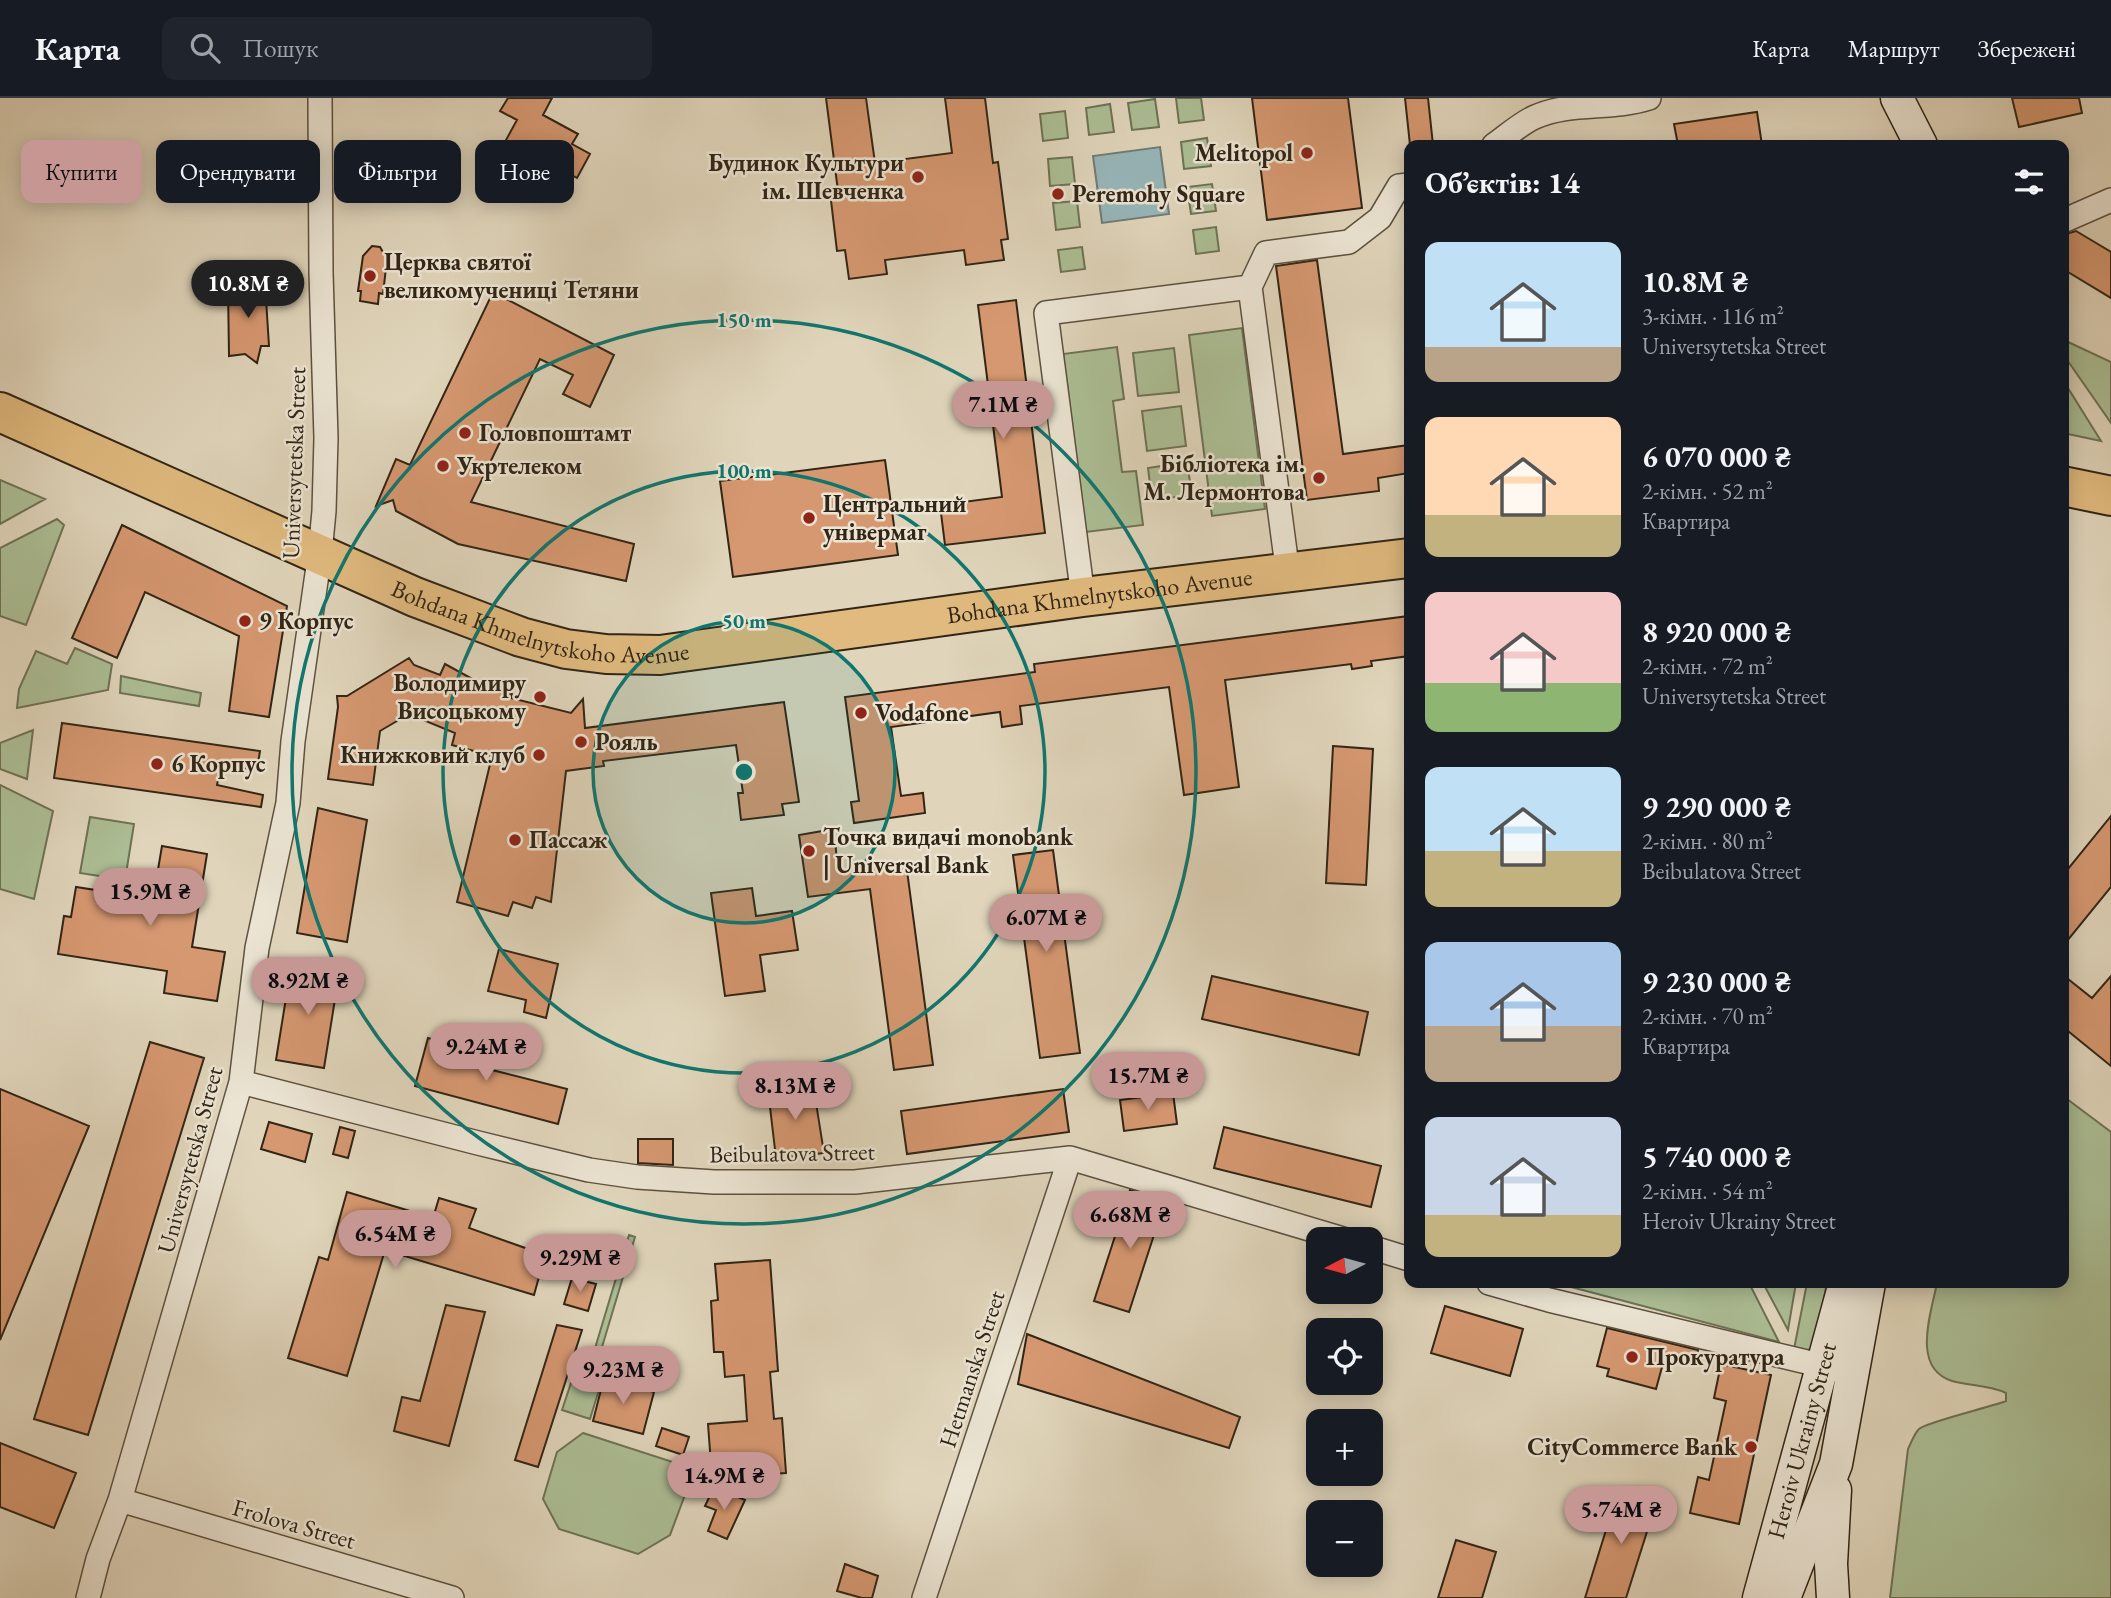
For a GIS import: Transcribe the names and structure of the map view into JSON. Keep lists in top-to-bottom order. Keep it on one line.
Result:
{"streets":{"highway":["Bohdana Khmelnytskoho Avenue"],"main road":["Heroiv Ukrainy Street"],"street":["Universytetska Street","Beibulatova Street","Hetmanska Street","Frolova Street"]},"crossings":[["Universytetska Street","Bohdana Khmelnytskoho Avenue"],["Universytetska Street","Beibulatova Street"],["Universytetska Street","Frolova Street"],["Beibulatova Street","Hetmanska Street"]],"places":["Melitopol","Будинок Культури ім. Шевченка","Peremohy Square","Церква святої великомучениці Тетяни","Головпоштамт","Укртелеком","Бібліотека ім. М. Лермонтова","Центральний універмаг","9 Корпус","Володимиру Висоцькому","Vodafone","Рояль","Книжковий клуб","6 Корпус","Пассаж","Точка видачі monobank | Universal Bank","Прокуратура","CityCommerce Bank"],"north":"left","page":{"header":"Карта","search":"Пошук","nav":["Карта","Маршрут","Збережені"],"chip":["Купити","Орендувати","Фільтри","Нове"],"heading":"Об’єктів: 14","list":[{"name":"10.8M ₴","note":"3-кімн. · 116 m² · Universytetska Street"},{"name":"6 070 000 ₴","note":"2-кімн. · 52 m² · Квартира"},{"name":"8 920 000 ₴","note":"2-кімн. · 72 m² · Universytetska Street"},{"name":"9 290 000 ₴","note":"2-кімн. · 80 m² · Beibulatova Street"},{"name":"9 230 000 ₴","note":"2-кімн. · 70 m² · Квартира"},{"name":"5 740 000 ₴","note":"2-кімн. · 54 m² · Heroiv Ukrainy Street"}],"price":["10.8M ₴","7.1M ₴","15.9M ₴","6.07M ₴","8.92M ₴","9.24M ₴","15.7M ₴","8.13M ₴","6.68M ₴","6.54M ₴","9.29M ₴","9.23M ₴","14.9M ₴","5.74M ₴"],"map_buttons":["+","−"]},"rings":["150 m","100 m","50 m"]}
